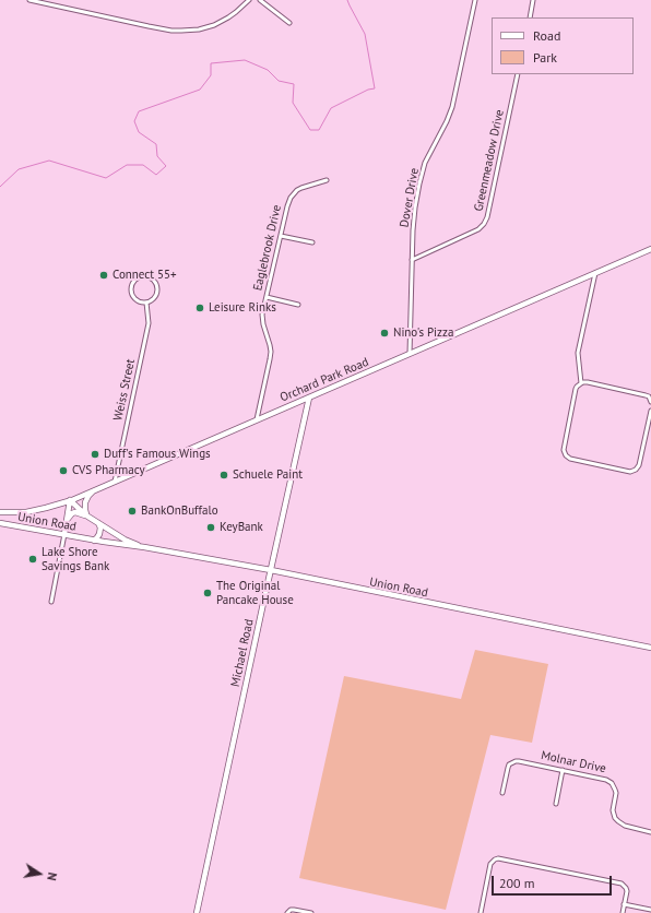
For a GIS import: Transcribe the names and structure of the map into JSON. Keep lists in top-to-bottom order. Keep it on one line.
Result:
{"streets":{"main road":["Orchard Park Road","Union Road","Michael Road"],"street":["Greenmeadow Drive","Dover Drive","Eaglebrook Drive","Weiss Street","Molnar Drive"]},"crossings":[["Greenmeadow Drive","Dover Drive"],["Dover Drive","Orchard Park Road"],["Eaglebrook Drive","Orchard Park Road"],["Orchard Park Road","Weiss Street"],["Orchard Park Road","Union Road"],["Orchard Park Road","Michael Road"],["Union Road","Michael Road"]],"places":["Connect 55+","Leisure Rinks","Nino's Pizza","Duff's Famous Wings","CVS Pharmacy","Schuele Paint","BankOnBuffalo","KeyBank","Lake Shore Savings Bank","The Original Pancake House"],"legend":["Road","Park"],"scale_bar":"200 m","north":"right"}
